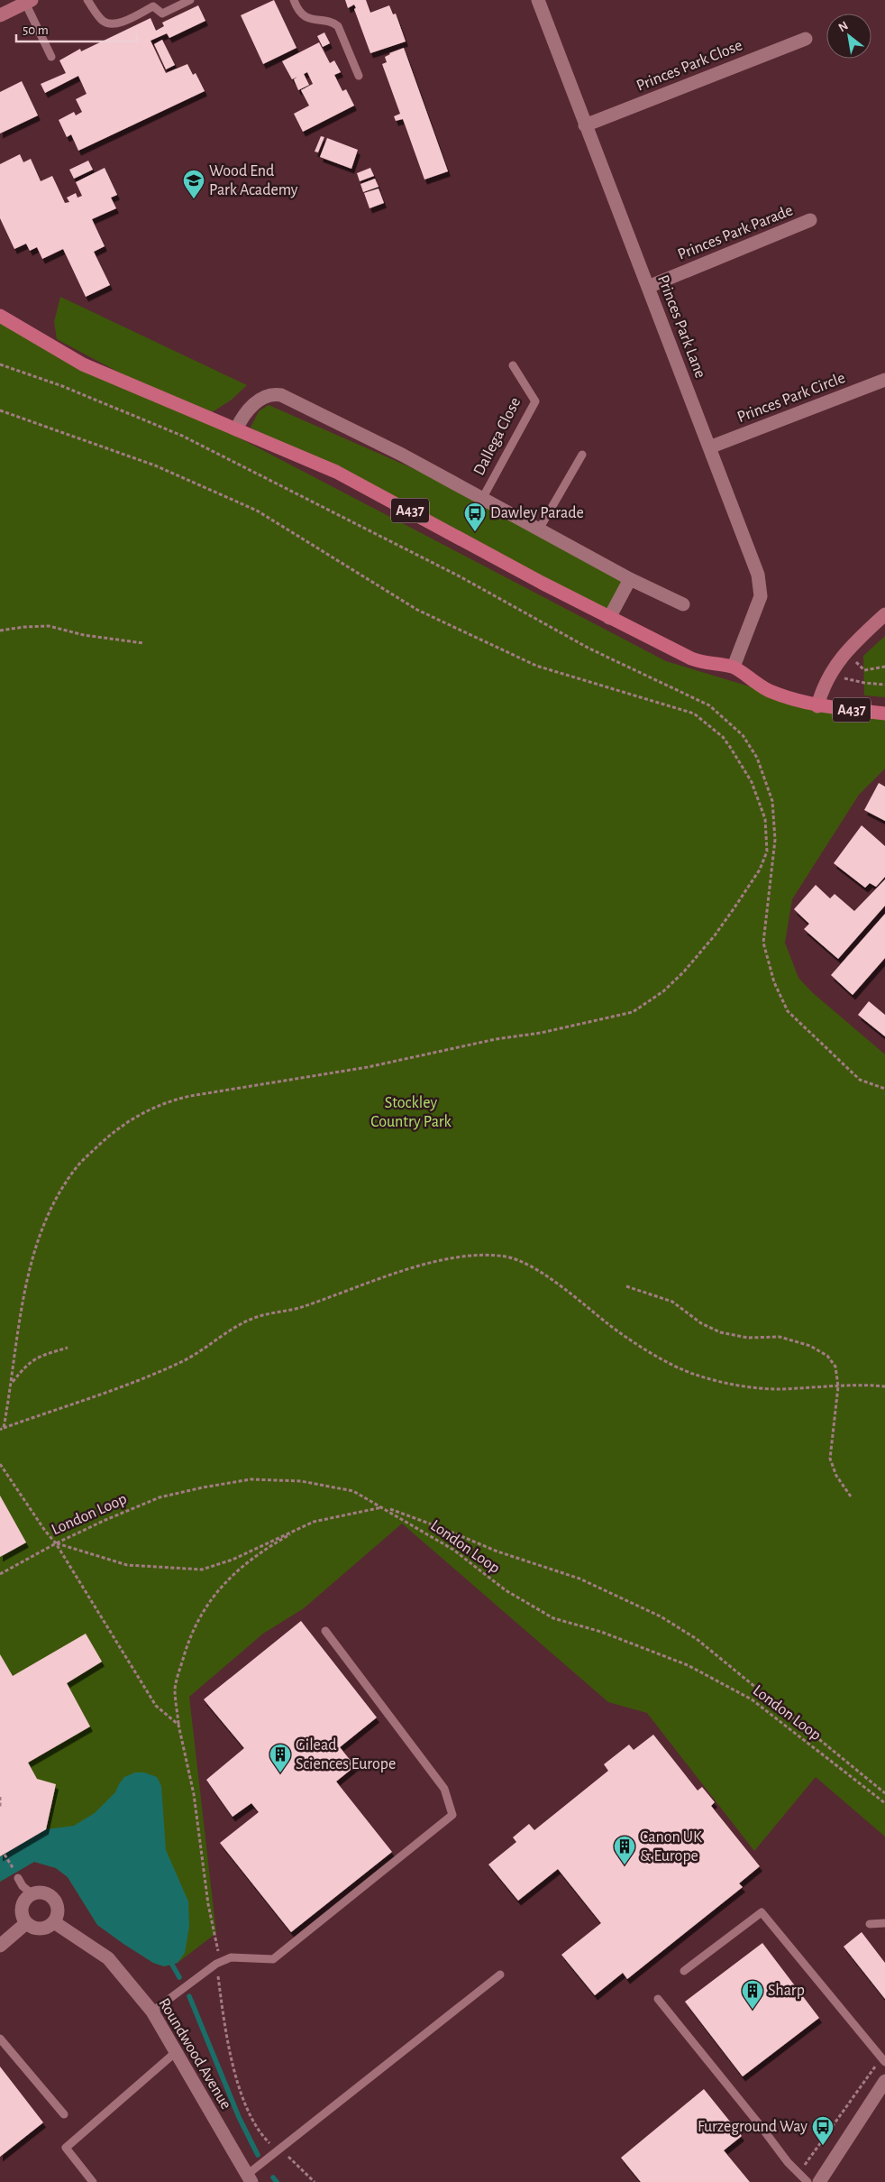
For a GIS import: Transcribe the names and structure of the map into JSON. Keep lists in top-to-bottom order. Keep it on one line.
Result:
{"streets":{"main road":["A437"],"street":["Princes Park Close","Princes Park Parade","Princes Park Lane","Princes Park Circle","Roundwood Avenue"],"lane":["Dallega Close"],"path":["London Loop"]},"crossings":[["Princes Park Close","Princes Park Lane"],["Princes Park Parade","Princes Park Lane"],["Princes Park Lane","Princes Park Circle"],["Princes Park Lane","A437"]],"parks":["Stockley Country Park"],"places":{"school or university":["Wood End Park Academy"],"bus stop":["Dawley Parade","Furzeground Way"],"building":["Gilead Sciences Europe","Canon UK & Europe","Sharp"]},"scale_bar":"50 m","north":"top left"}
